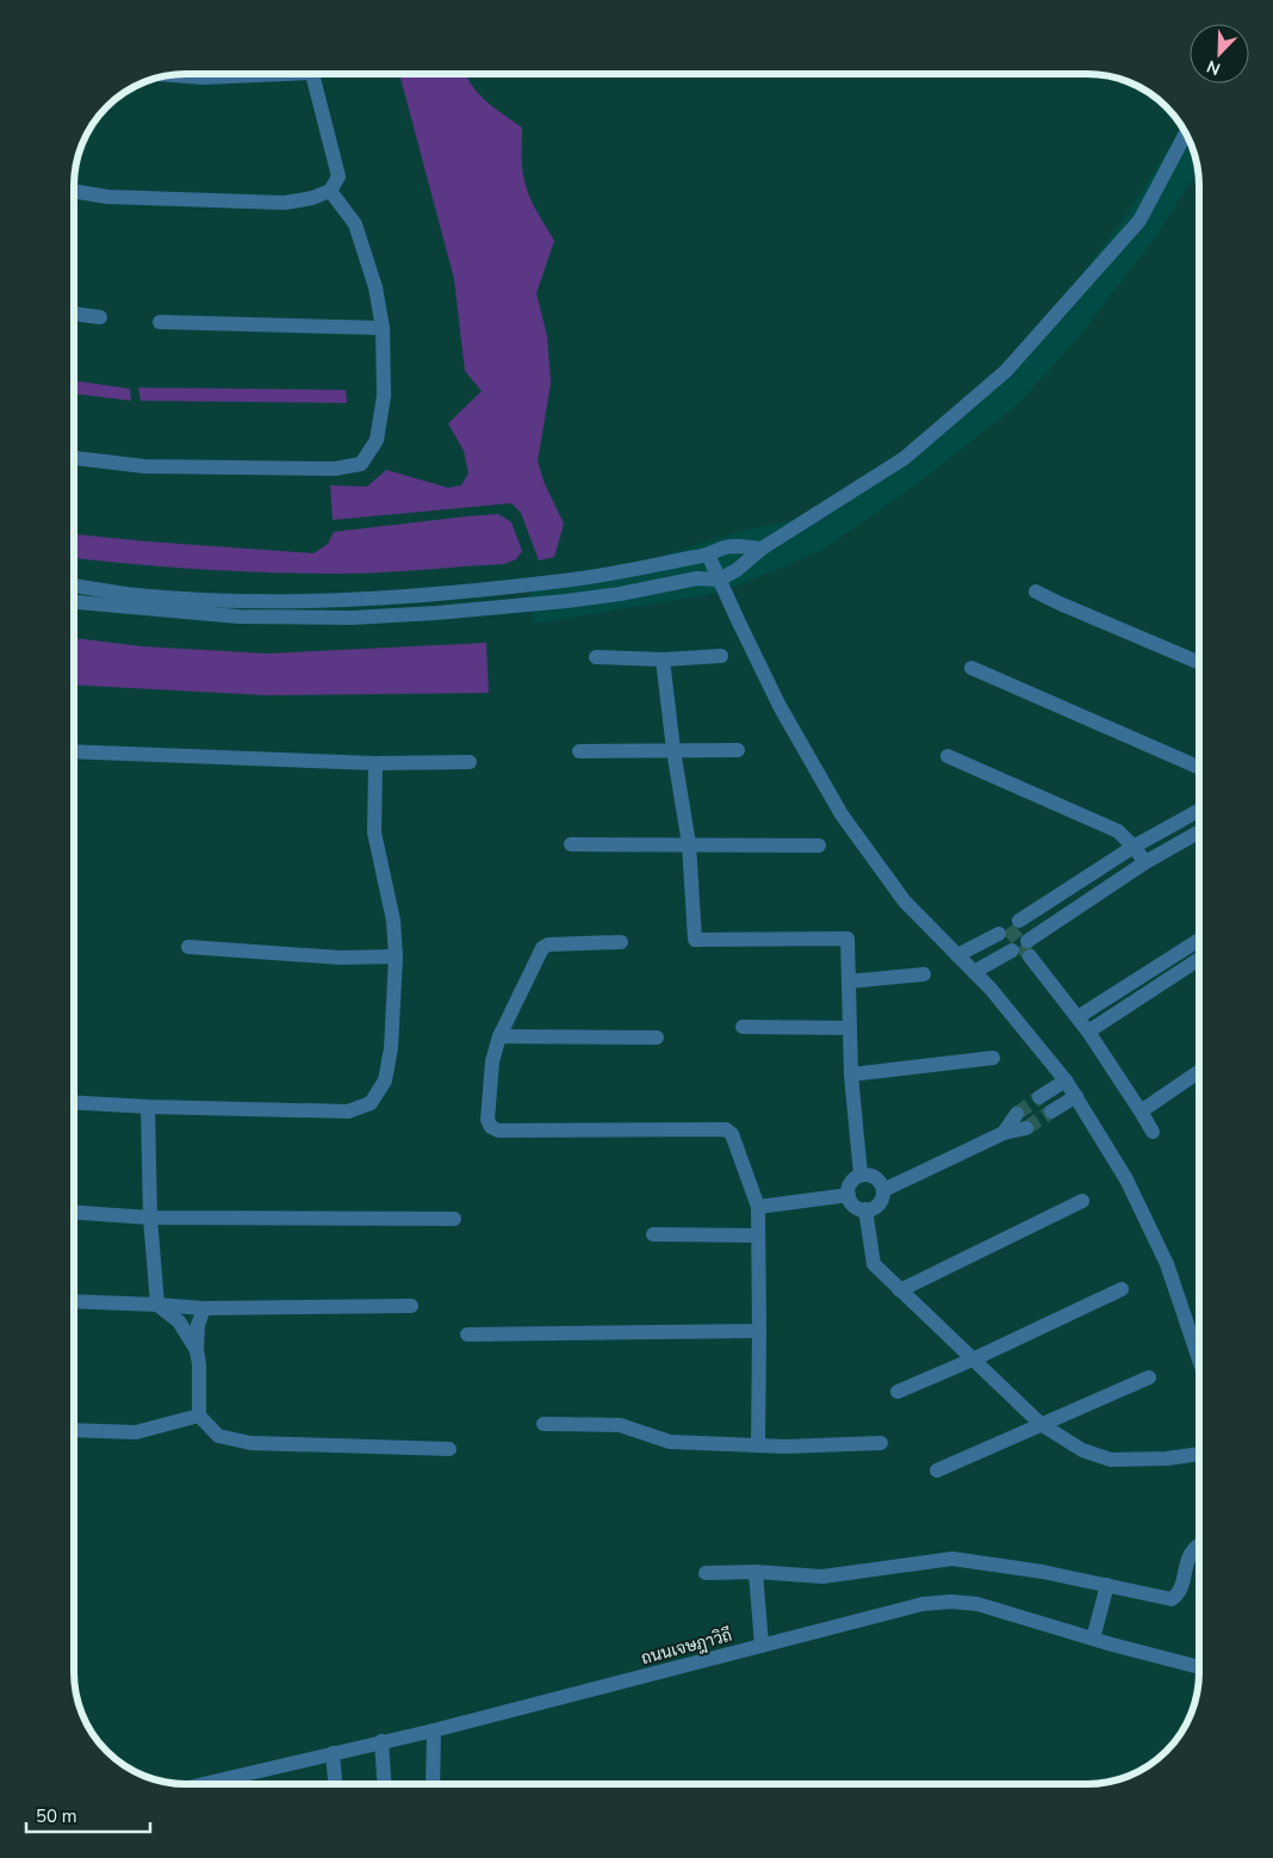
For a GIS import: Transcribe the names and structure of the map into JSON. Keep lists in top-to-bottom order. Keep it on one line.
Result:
{"streets":{"street":["ถนนเจษฎาวิถี"]},"scale_bar":"50 m","north":"bottom left"}
